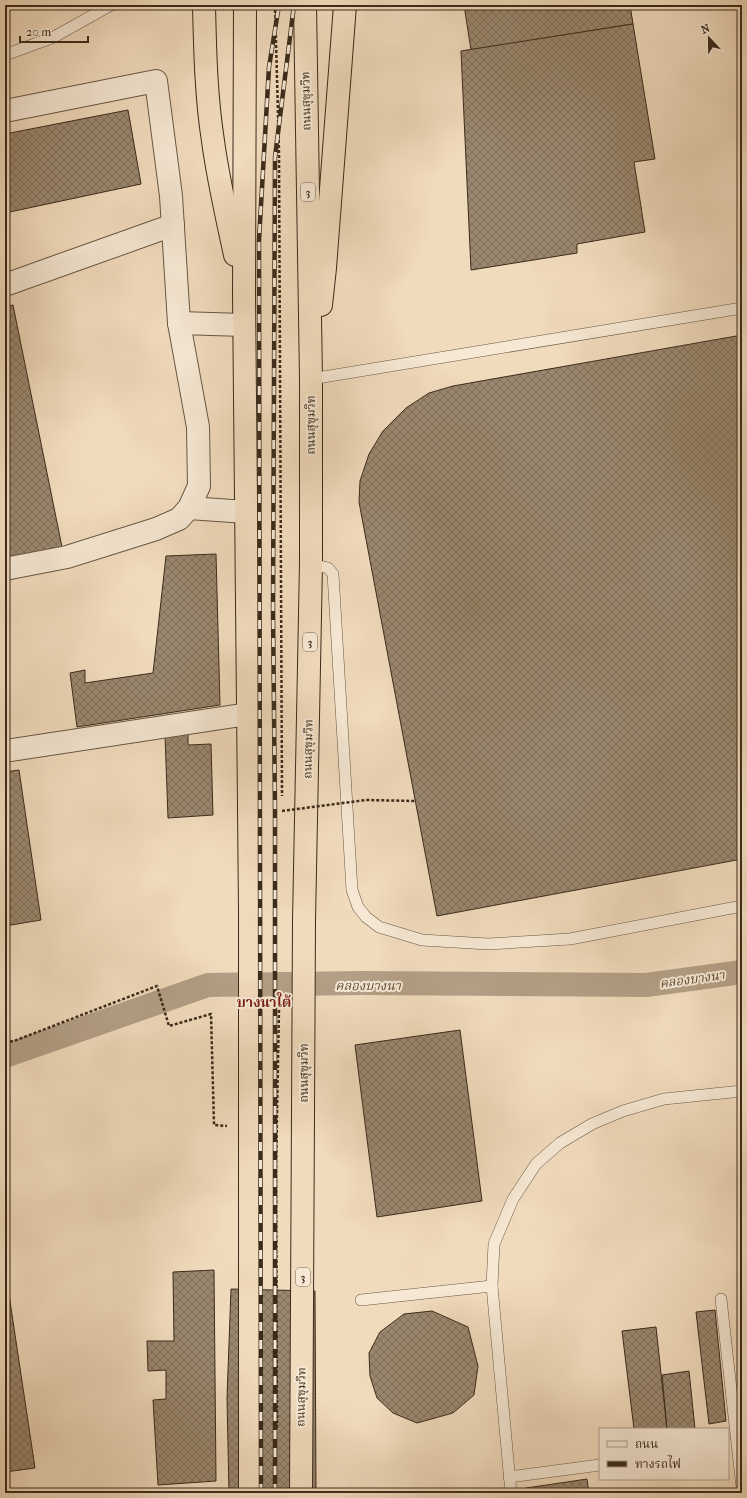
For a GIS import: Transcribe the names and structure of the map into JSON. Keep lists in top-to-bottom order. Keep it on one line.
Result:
{"streets":{"highway":["ถนนสุขุมวิท","3"]},"districts":["บางนาใต้"],"water":["คลองบางนา"],"legend":["ถนน","ทางรถไฟ"],"scale_bar":"20 m","north":"top"}
